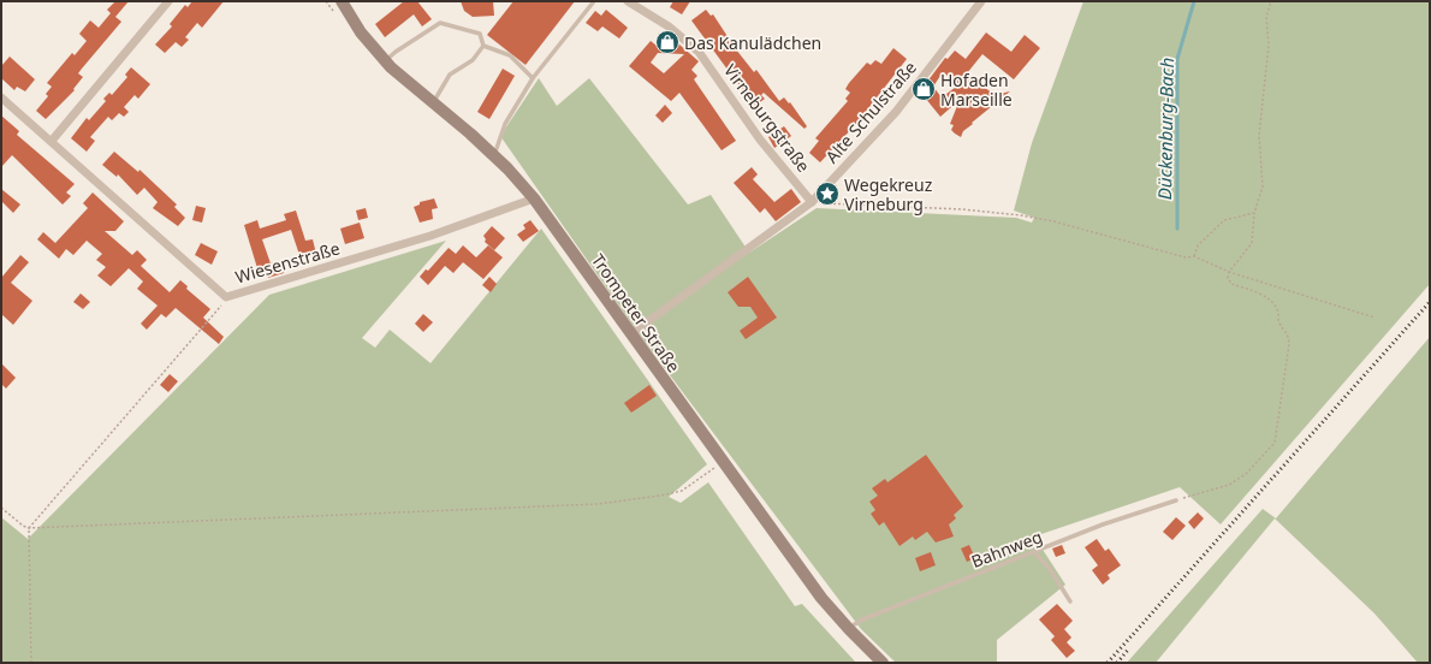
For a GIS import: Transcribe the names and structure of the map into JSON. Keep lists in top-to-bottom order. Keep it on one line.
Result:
{"streets":{"main road":["Trompeter Straße"],"street":["Alte Schulstraße","Virneburgstraße","Wiesenstraße"],"lane":["Bahnweg"]},"crossings":[["Alte Schulstraße","Virneburgstraße"],["Alte Schulstraße","Trompeter Straße"],["Wiesenstraße","Trompeter Straße"],["Trompeter Straße","Bahnweg"]],"water":["Dückenburg-Bach"],"places":{"shop":["Das Kanulädchen","Hofaden Marseille"],"place":["Wegekreuz Virneburg"]}}
